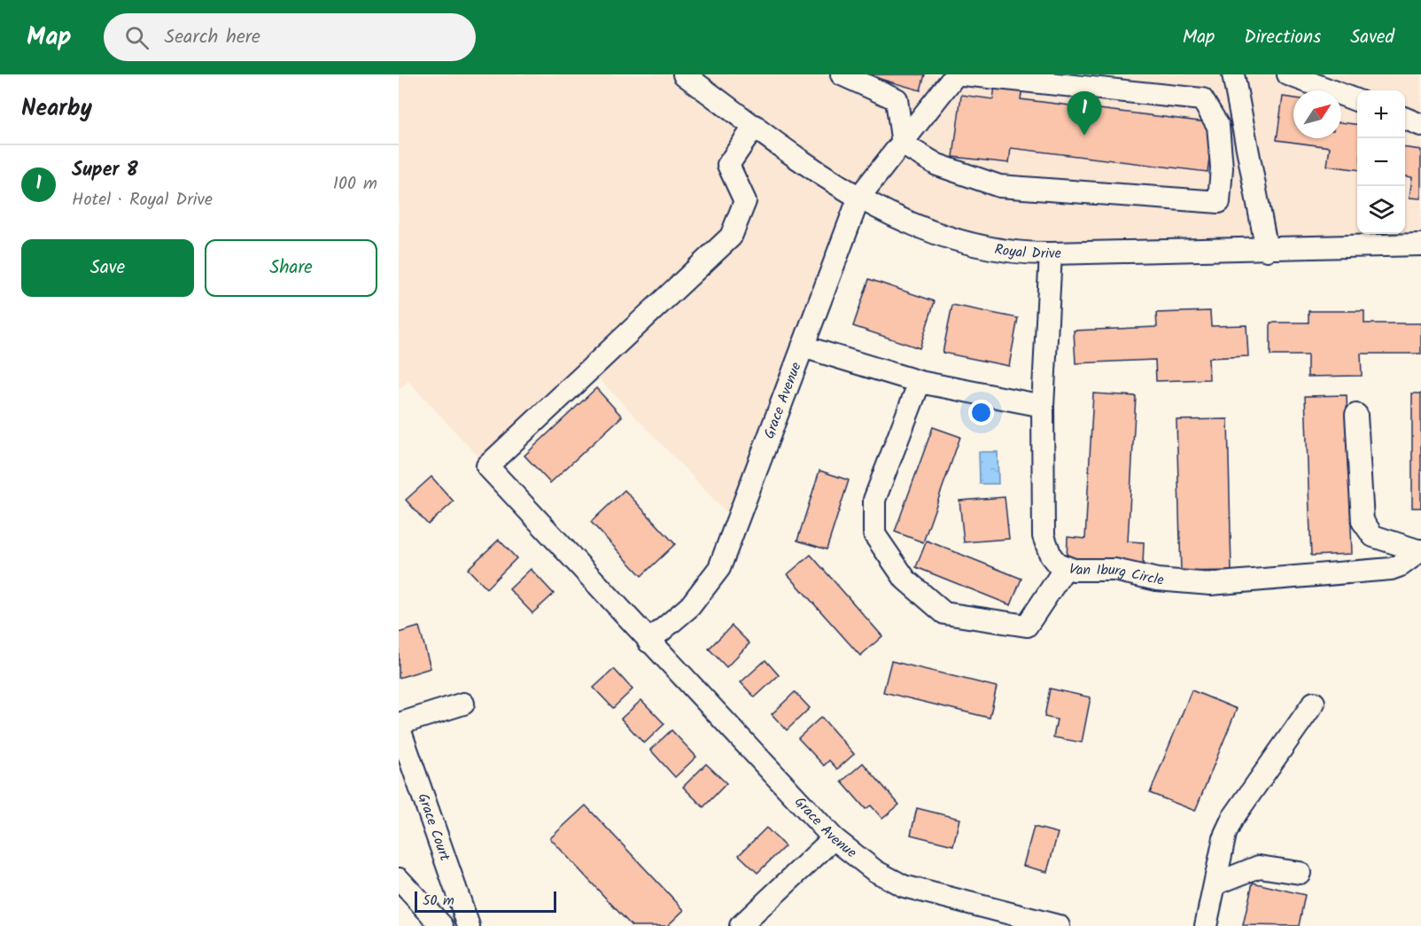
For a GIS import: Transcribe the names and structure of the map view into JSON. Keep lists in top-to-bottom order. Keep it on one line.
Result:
{"streets":{"street":["Royal Drive","Grace Avenue","Van Iburg Circle","Grace Court"]},"crossings":[["Royal Drive","Grace Avenue"],["Royal Drive","Van Iburg Circle"]],"scale_bar":"50 m","north":"top right","page":{"header":"Map","search":"Search here","nav":["Map","Directions","Saved"],"heading":"Nearby","map_buttons":["+","−"],"pins":"1","list":[{"mark":"1","name":"Super 8","note":"Hotel · Royal Drive","value":"100 m"}],"buttons":["Save","Share"],"scale":"50 m"}}
